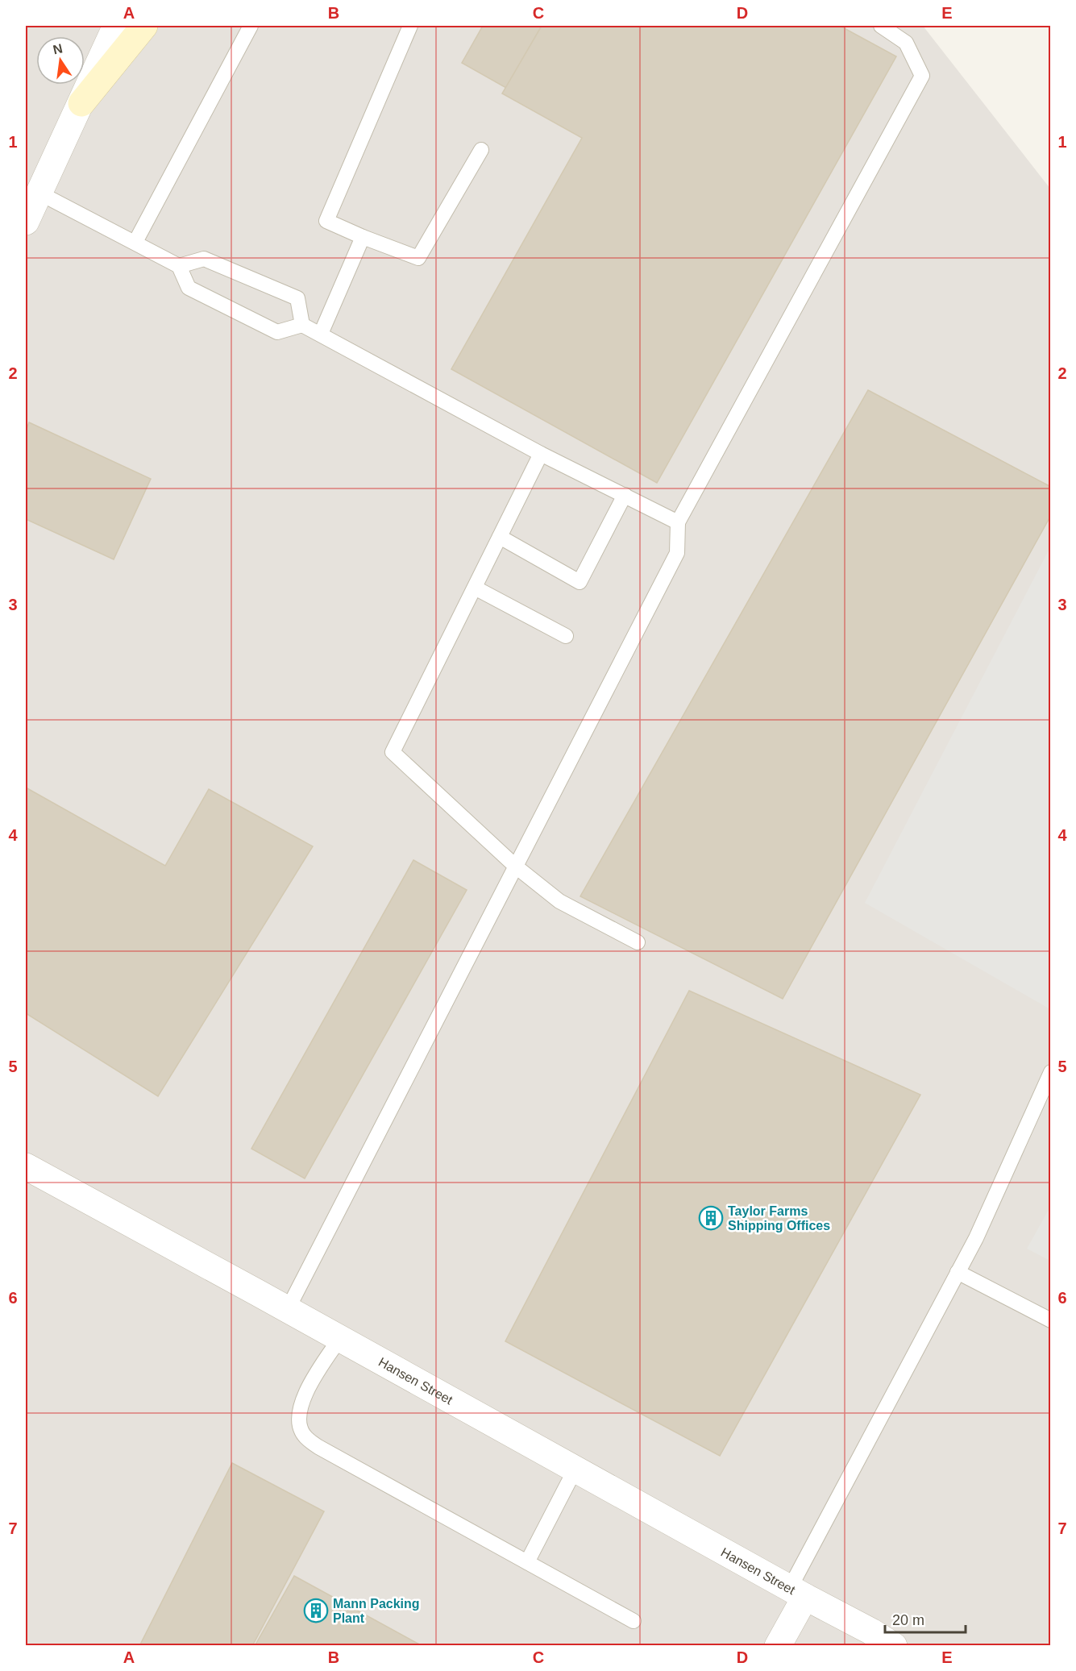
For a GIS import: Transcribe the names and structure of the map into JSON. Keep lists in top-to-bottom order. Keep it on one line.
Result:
{"streets":{"street":["Hansen Street"]},"places":{"building":["Taylor Farms Shipping Offices","Mann Packing Plant"]},"scale_bar":"20 m","north":"top","grid":{"columns":["A","B","C","D","E"],"rows":["1","2","3","4","5","6","7"]}}
